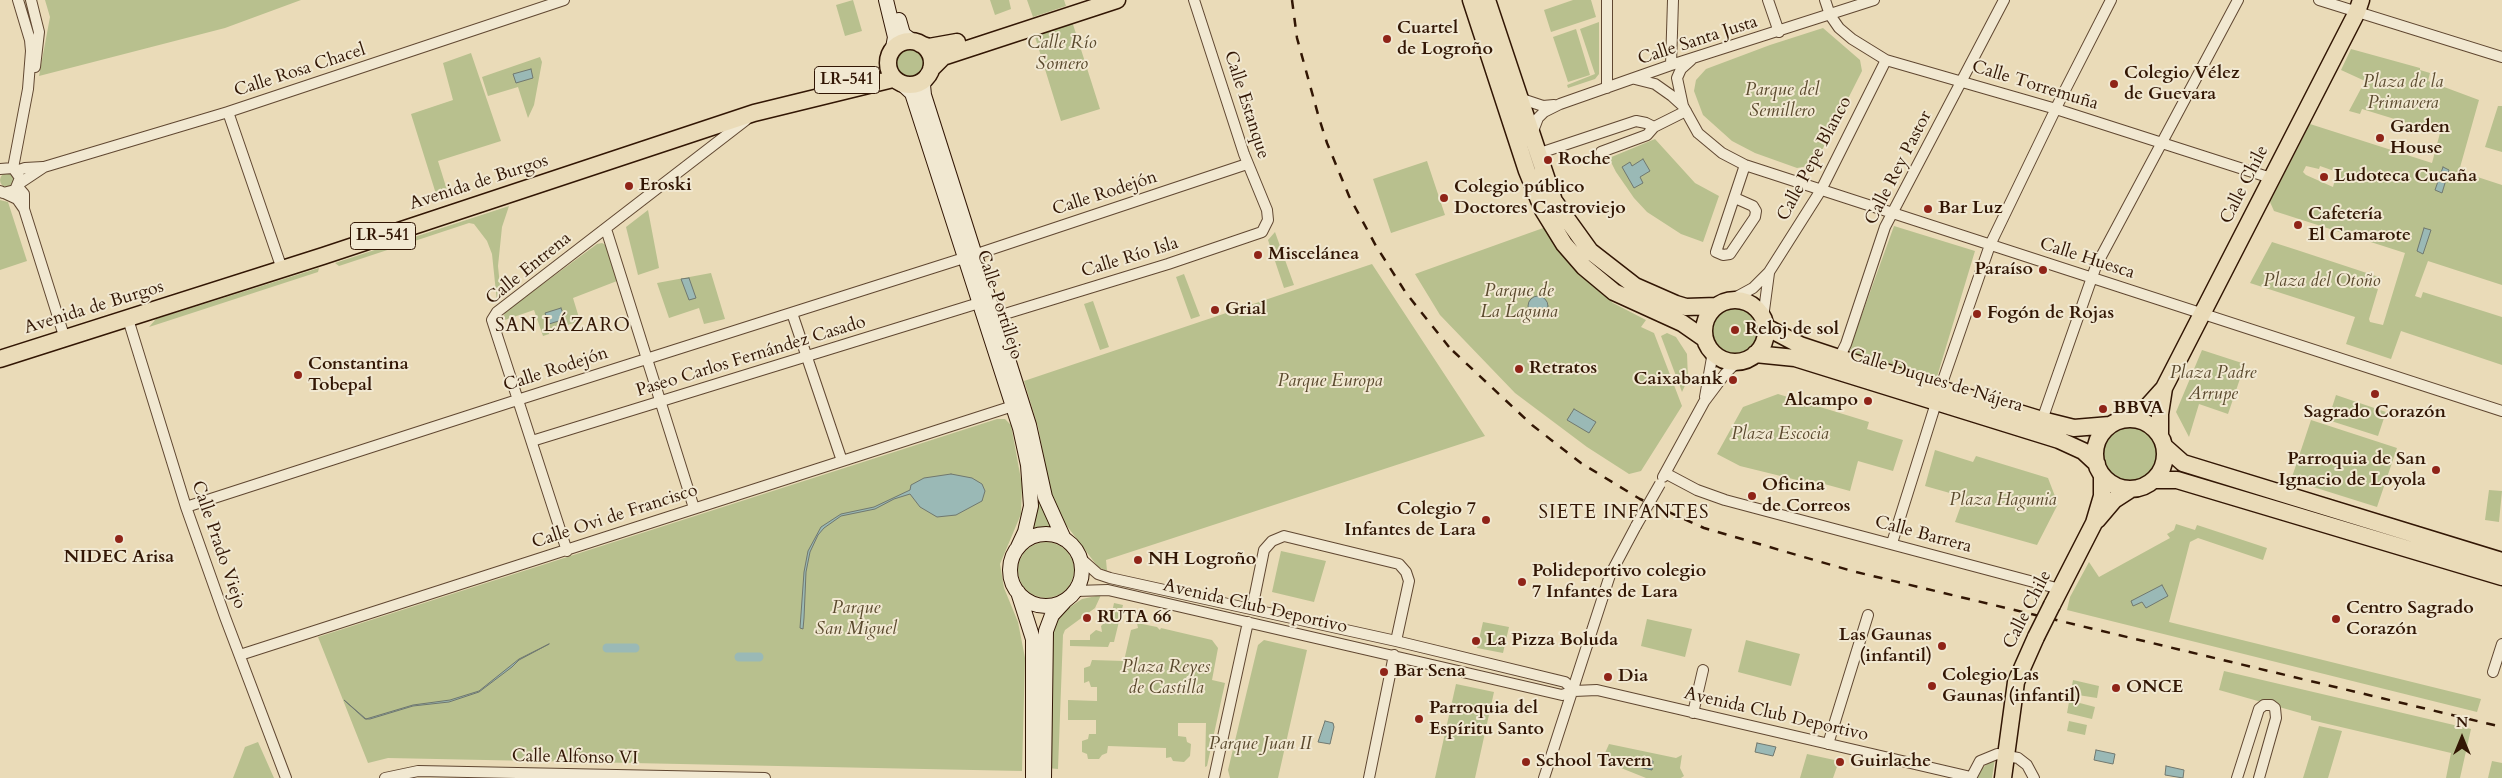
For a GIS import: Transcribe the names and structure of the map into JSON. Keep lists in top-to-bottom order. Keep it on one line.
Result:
{"streets":{"main road":["LR-541","Avenida de Burgos","Calle Chile","Calle Portillejo","Calle Duques de Nájera"],"street":["Calle Santa Justa","Calle Rosa Chacel","Calle Torremuña","Calle Estanque","Calle Pepe Blanco","Calle Rey Pastor","Calle Rodejón","Calle Río Isla","Calle Huesca","Calle Entrena","Paseo Carlos Fernández Casado","Calle Ovi de Francisco","Calle Barrera","Calle Prado Viejo","Avenida Club Deportivo","Calle Alfonso VI"]},"crossings":[["Calle Santa Justa","Calle Torremuña"],["Calle Santa Justa","Calle Huesca"],["LR-541","Avenida de Burgos"],["LR-541","Calle Portillejo"],["Calle Torremuña","Calle Pepe Blanco"],["Calle Torremuña","Calle Rey Pastor"],["Calle Torremuña","Calle Chile"],["Calle Estanque","Calle Rodejón"],["Calle Estanque","Calle Río Isla"],["Calle Pepe Blanco","Calle Huesca"],["Calle Pepe Blanco","Calle Duques de Nájera"],["Calle Rey Pastor","Calle Huesca"],["Calle Rey Pastor","Calle Duques de Nájera"],["Avenida de Burgos","Calle Entrena"],["Avenida de Burgos","Calle Portillejo"],["Avenida de Burgos","Calle Prado Viejo"],["Calle Chile","Calle Huesca"],["Calle Chile","Calle Duques de Nájera"],["Calle Chile","Calle Barrera"],["Calle Chile","Avenida Club Deportivo"],["Calle Rodejón","Calle Entrena"],["Calle Rodejón","Calle Portillejo"],["Calle Rodejón","Calle Prado Viejo"],["Calle Río Isla","Calle Portillejo"],["Calle Entrena","Paseo Carlos Fernández Casado"],["Calle Entrena","Calle Ovi de Francisco"],["Calle Portillejo","Paseo Carlos Fernández Casado"],["Calle Portillejo","Calle Ovi de Francisco"],["Calle Portillejo","Avenida Club Deportivo"],["Calle Ovi de Francisco","Calle Prado Viejo"]],"districts":["SAN LÁZARO","SIETE INFANTES"],"parks":["Calle Río Somero","Plaza de la Primavera","Parque del Semillero","Plaza del Otoño","Parque de La Laguna","Plaza Padre Arrupe","Parque Europa","Plaza Escocia","Plaza Hagunia","Parque San Miguel","Plaza Reyes de Castilla","Parque Juan II"],"places":["Cuartel de Logroño","Colegio Vélez de Guevara","Garden House","Roche","Ludoteca Cucaña","Eroski","Colegio público Doctores Castroviejo","Bar Luz","Cafetería El Camarote","Miscelánea","Paraíso","Grial","Fogón de Rojas","Reloj de sol","Retratos","Constantina Tobepal","Caixabank","Sagrado Corazón","Alcampo","BBVA","Parroquia de San Ignacio de Loyola","Oficina de Correos","Colegio 7 Infantes de Lara","NIDEC Arisa","NH Logroño","Polideportivo colegio 7 Infantes de Lara","RUTA 66","Centro Sagrado Corazón","La Pizza Boluda","Las Gaunas (infantil)","Bar Sena","Dia","Colegio Las Gaunas (infantil)","ONCE","Parroquia del Espíritu Santo","School Tavern","Guirlache"],"north":"top"}
